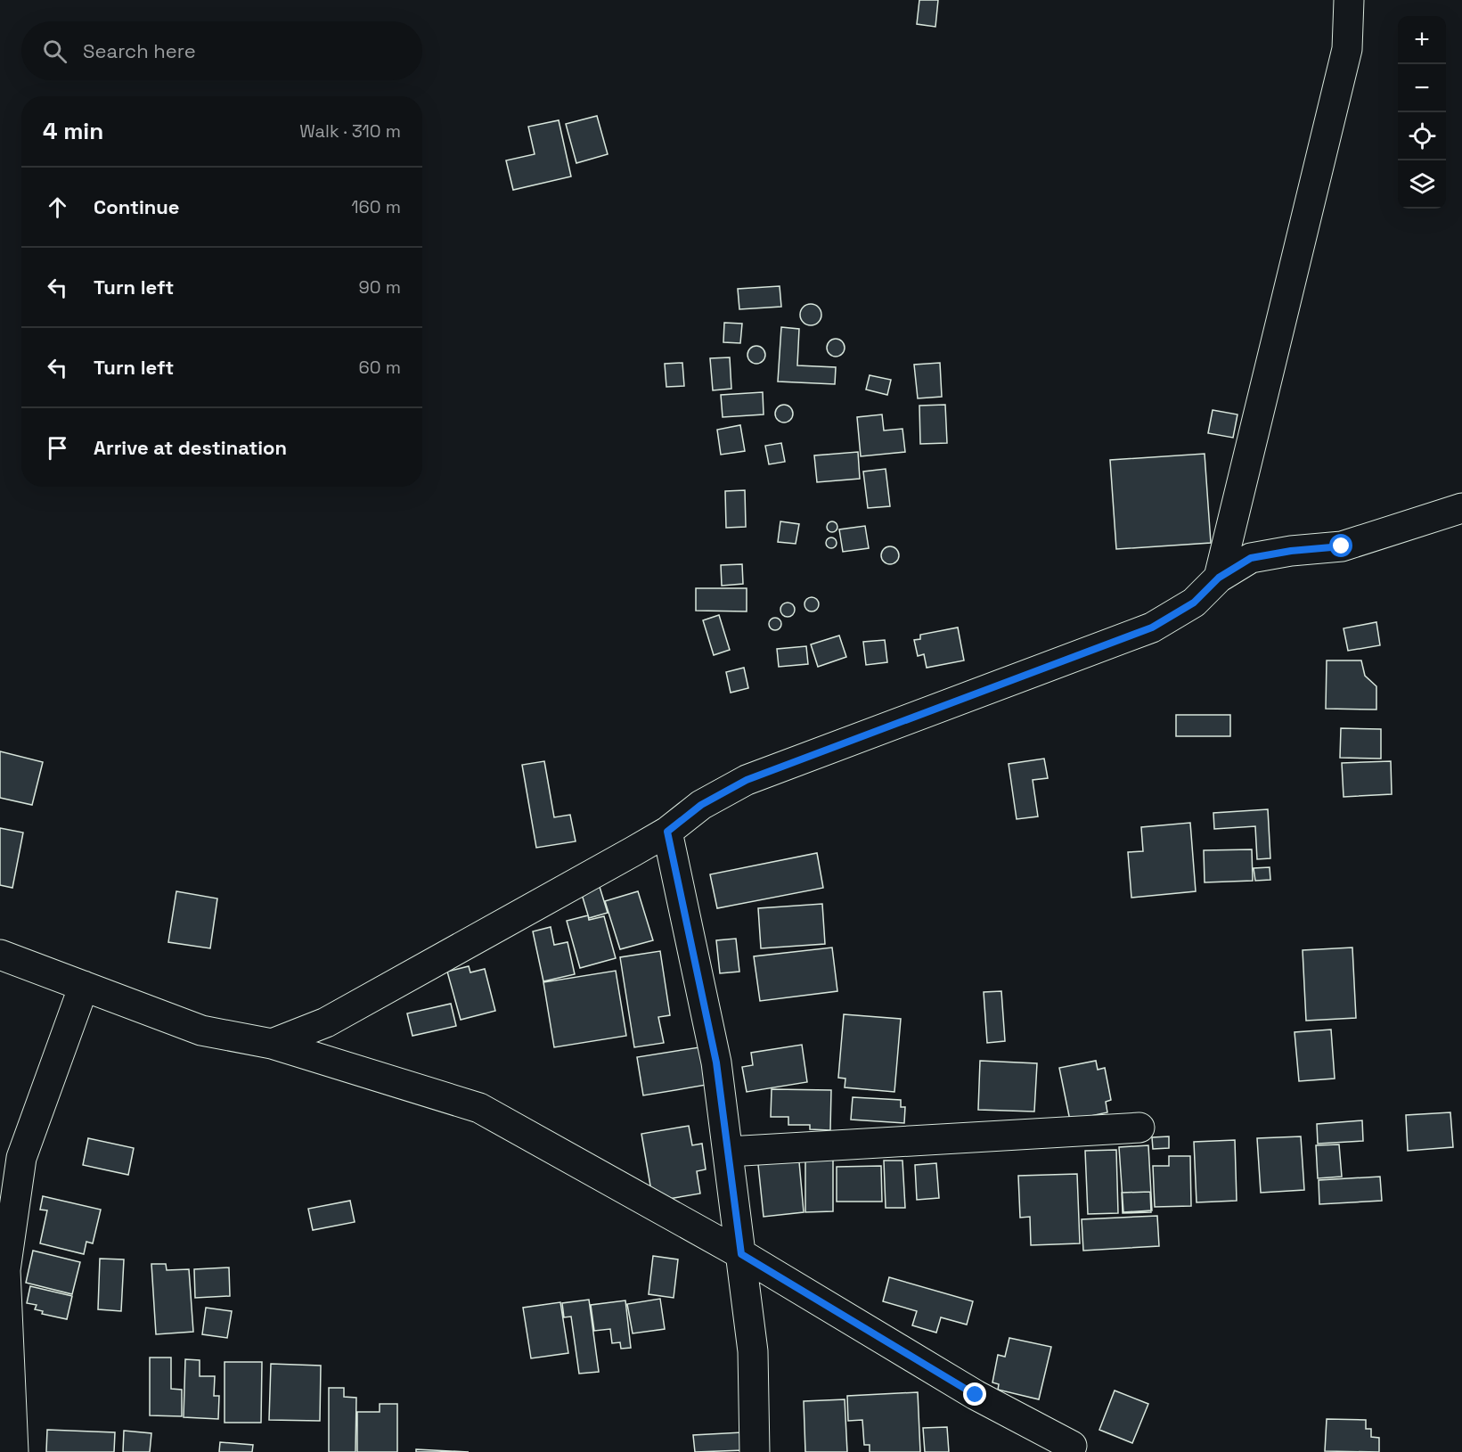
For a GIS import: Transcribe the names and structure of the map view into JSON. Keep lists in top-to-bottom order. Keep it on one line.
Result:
{"page":{"map_buttons":["+","−"],"search":"Search here","heading":["4 min","Walk · 310 m"],"list":[["Continue","160 m"],["Turn left","90 m"],["Turn left","60 m"],"Arrive at destination"]}}
